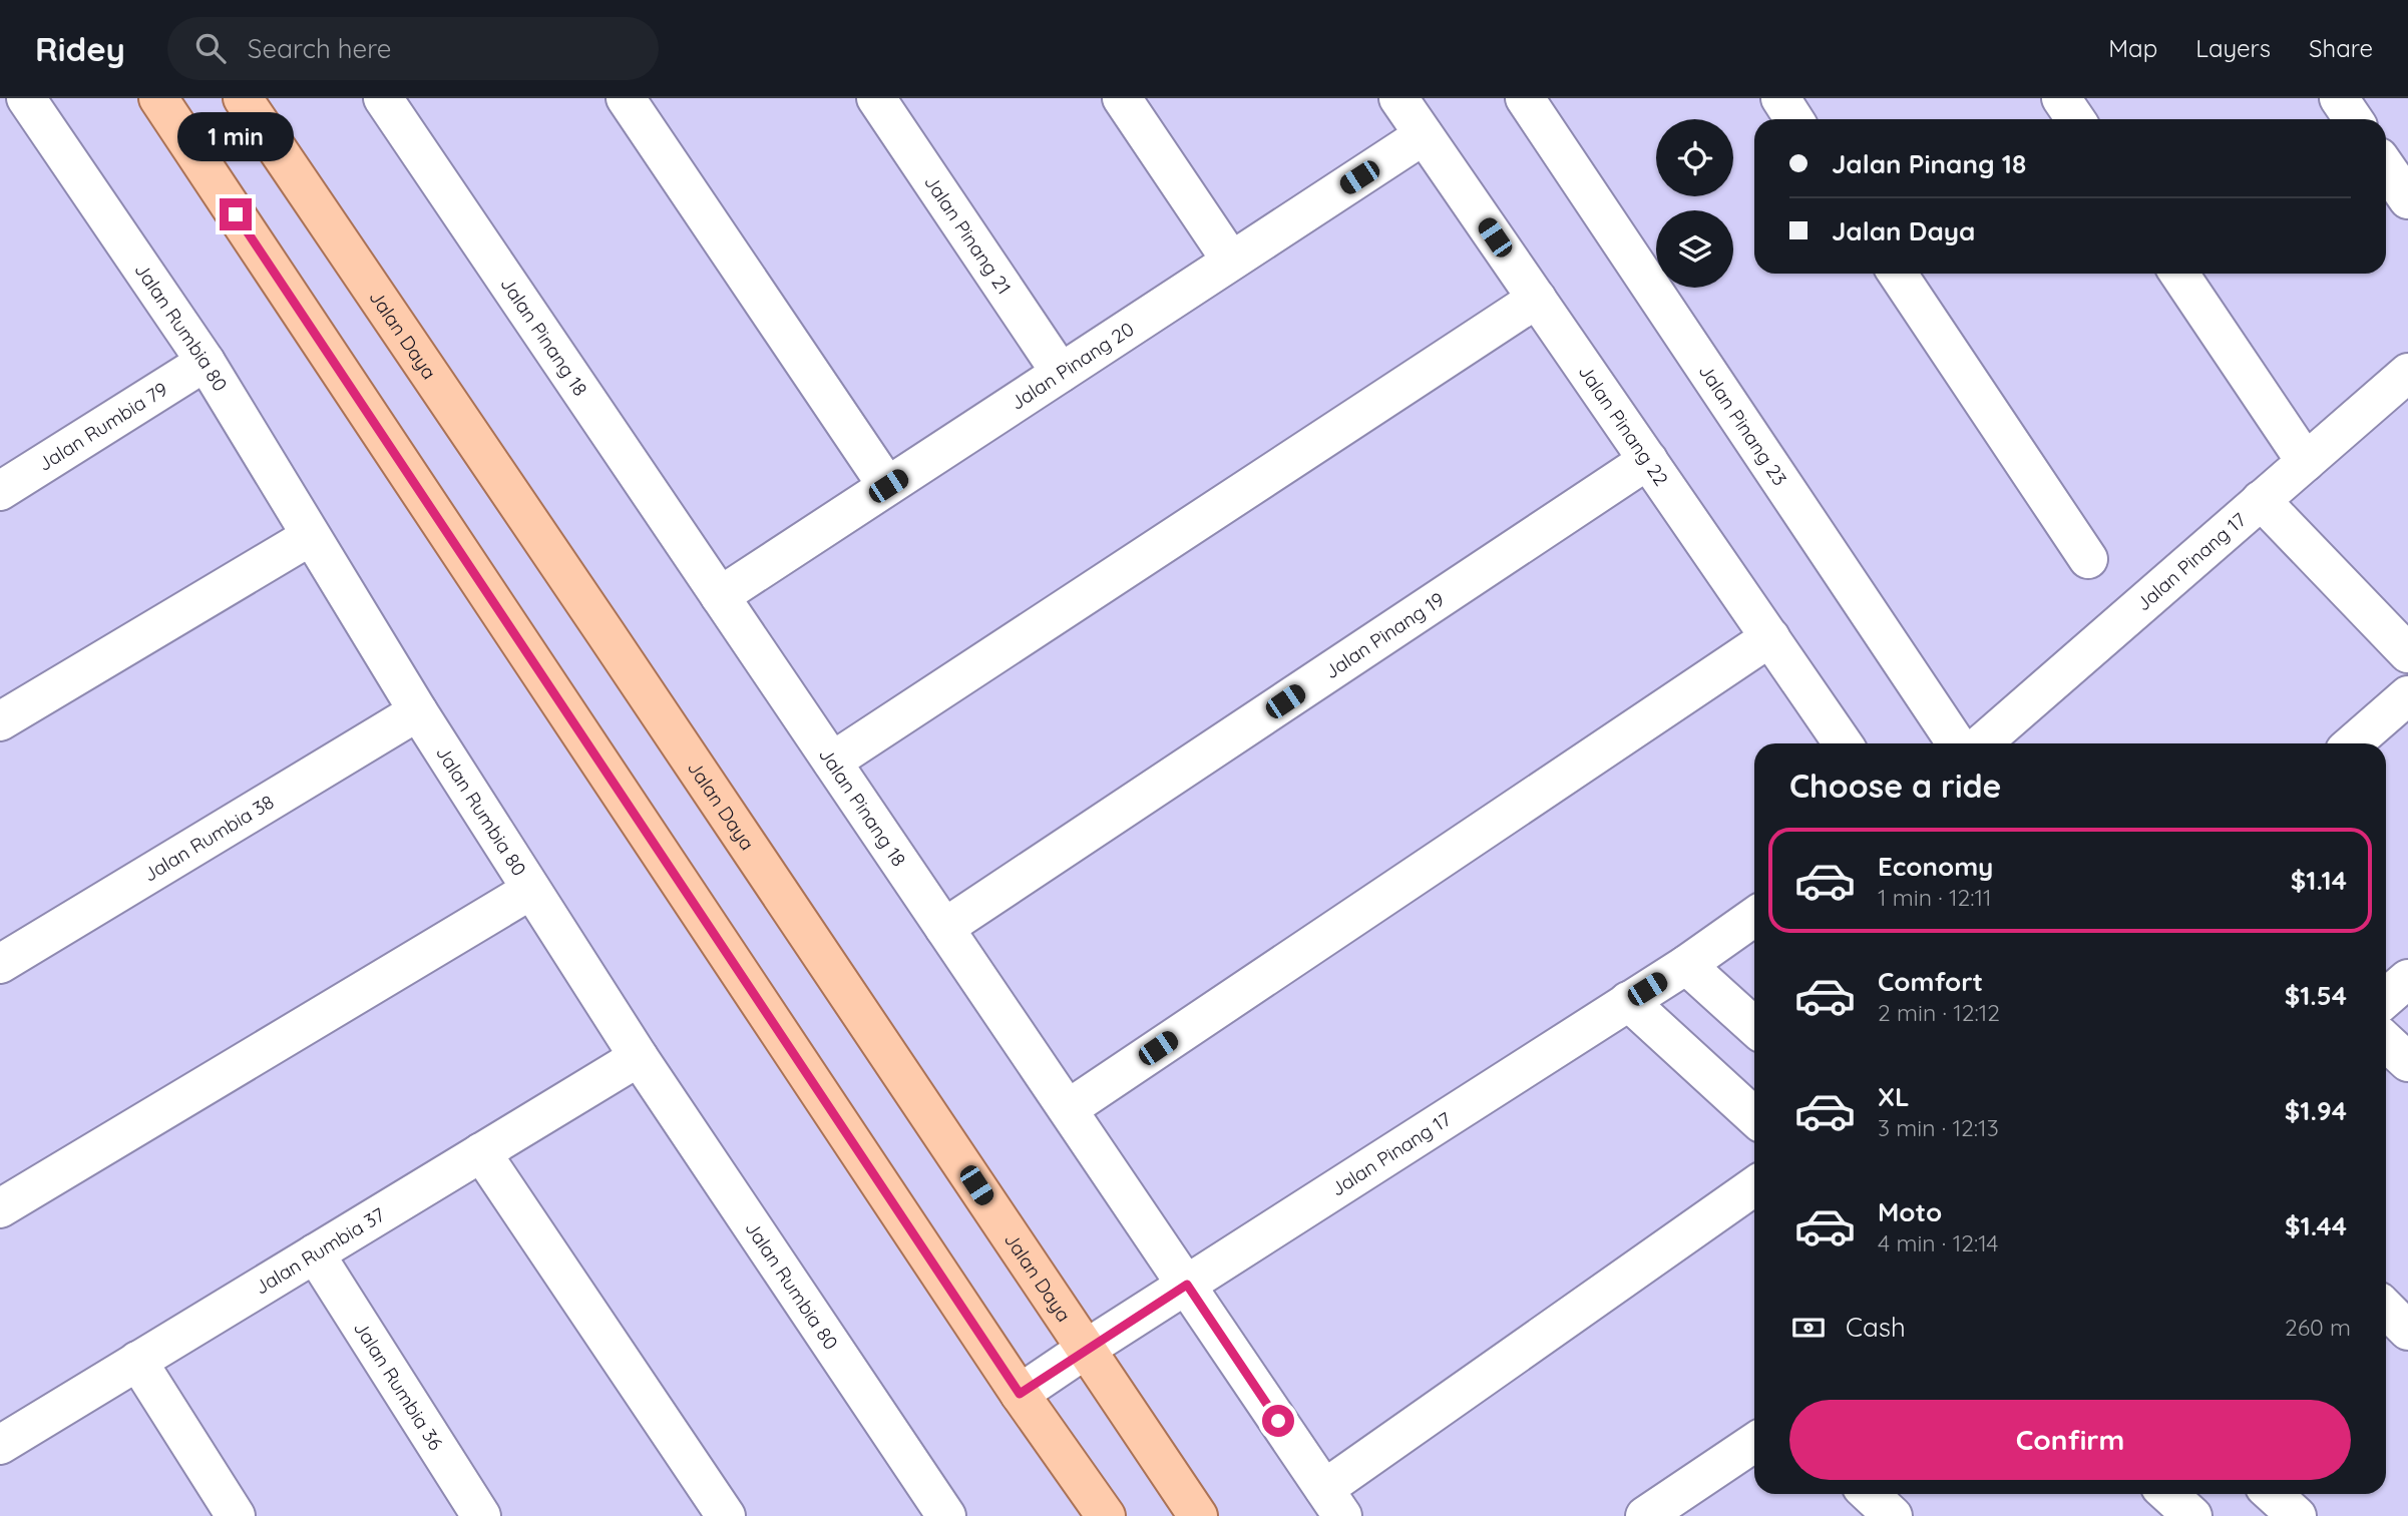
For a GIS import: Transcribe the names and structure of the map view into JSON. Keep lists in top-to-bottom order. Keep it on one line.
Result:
{"streets":{"main road":["Jalan Daya"],"street":["Jalan Pinang 21","Jalan Rumbia 80","Jalan Pinang 18","Jalan Pinang 20","Jalan Pinang 22","Jalan Pinang 23","Jalan Rumbia 79","Jalan Pinang 17","Jalan Pinang 19","Jalan Rumbia 38","Jalan Rumbia 37","Jalan Rumbia 36"]},"crossings":[["Jalan Pinang 21","Jalan Pinang 20"],["Jalan Rumbia 80","Jalan Rumbia 79"],["Jalan Rumbia 80","Jalan Rumbia 38"],["Jalan Rumbia 80","Jalan Rumbia 37"],["Jalan Daya","Jalan Pinang 17"],["Jalan Pinang 18","Jalan Pinang 20"],["Jalan Pinang 18","Jalan Pinang 17"],["Jalan Pinang 18","Jalan Pinang 19"],["Jalan Pinang 20","Jalan Pinang 22"],["Jalan Pinang 22","Jalan Pinang 19"],["Jalan Rumbia 37","Jalan Rumbia 36"]],"page":{"header":"Ridey","search":"Search here","nav":["Map","Layers","Share"],"bubble":"1 min","banner":["Jalan Pinang 18","Jalan Daya"],"heading":"Choose a ride","list":[{"name":"Economy","note":"1 min · 12:11","value":"$1.14"},{"name":"Comfort","note":"2 min · 12:12","value":"$1.54"},{"name":"XL","note":"3 min · 12:13","value":"$1.94"},{"name":"Moto","note":"4 min · 12:14","value":"$1.44"}],"pay":["Cash","260 m"],"buttons":"Confirm"}}
